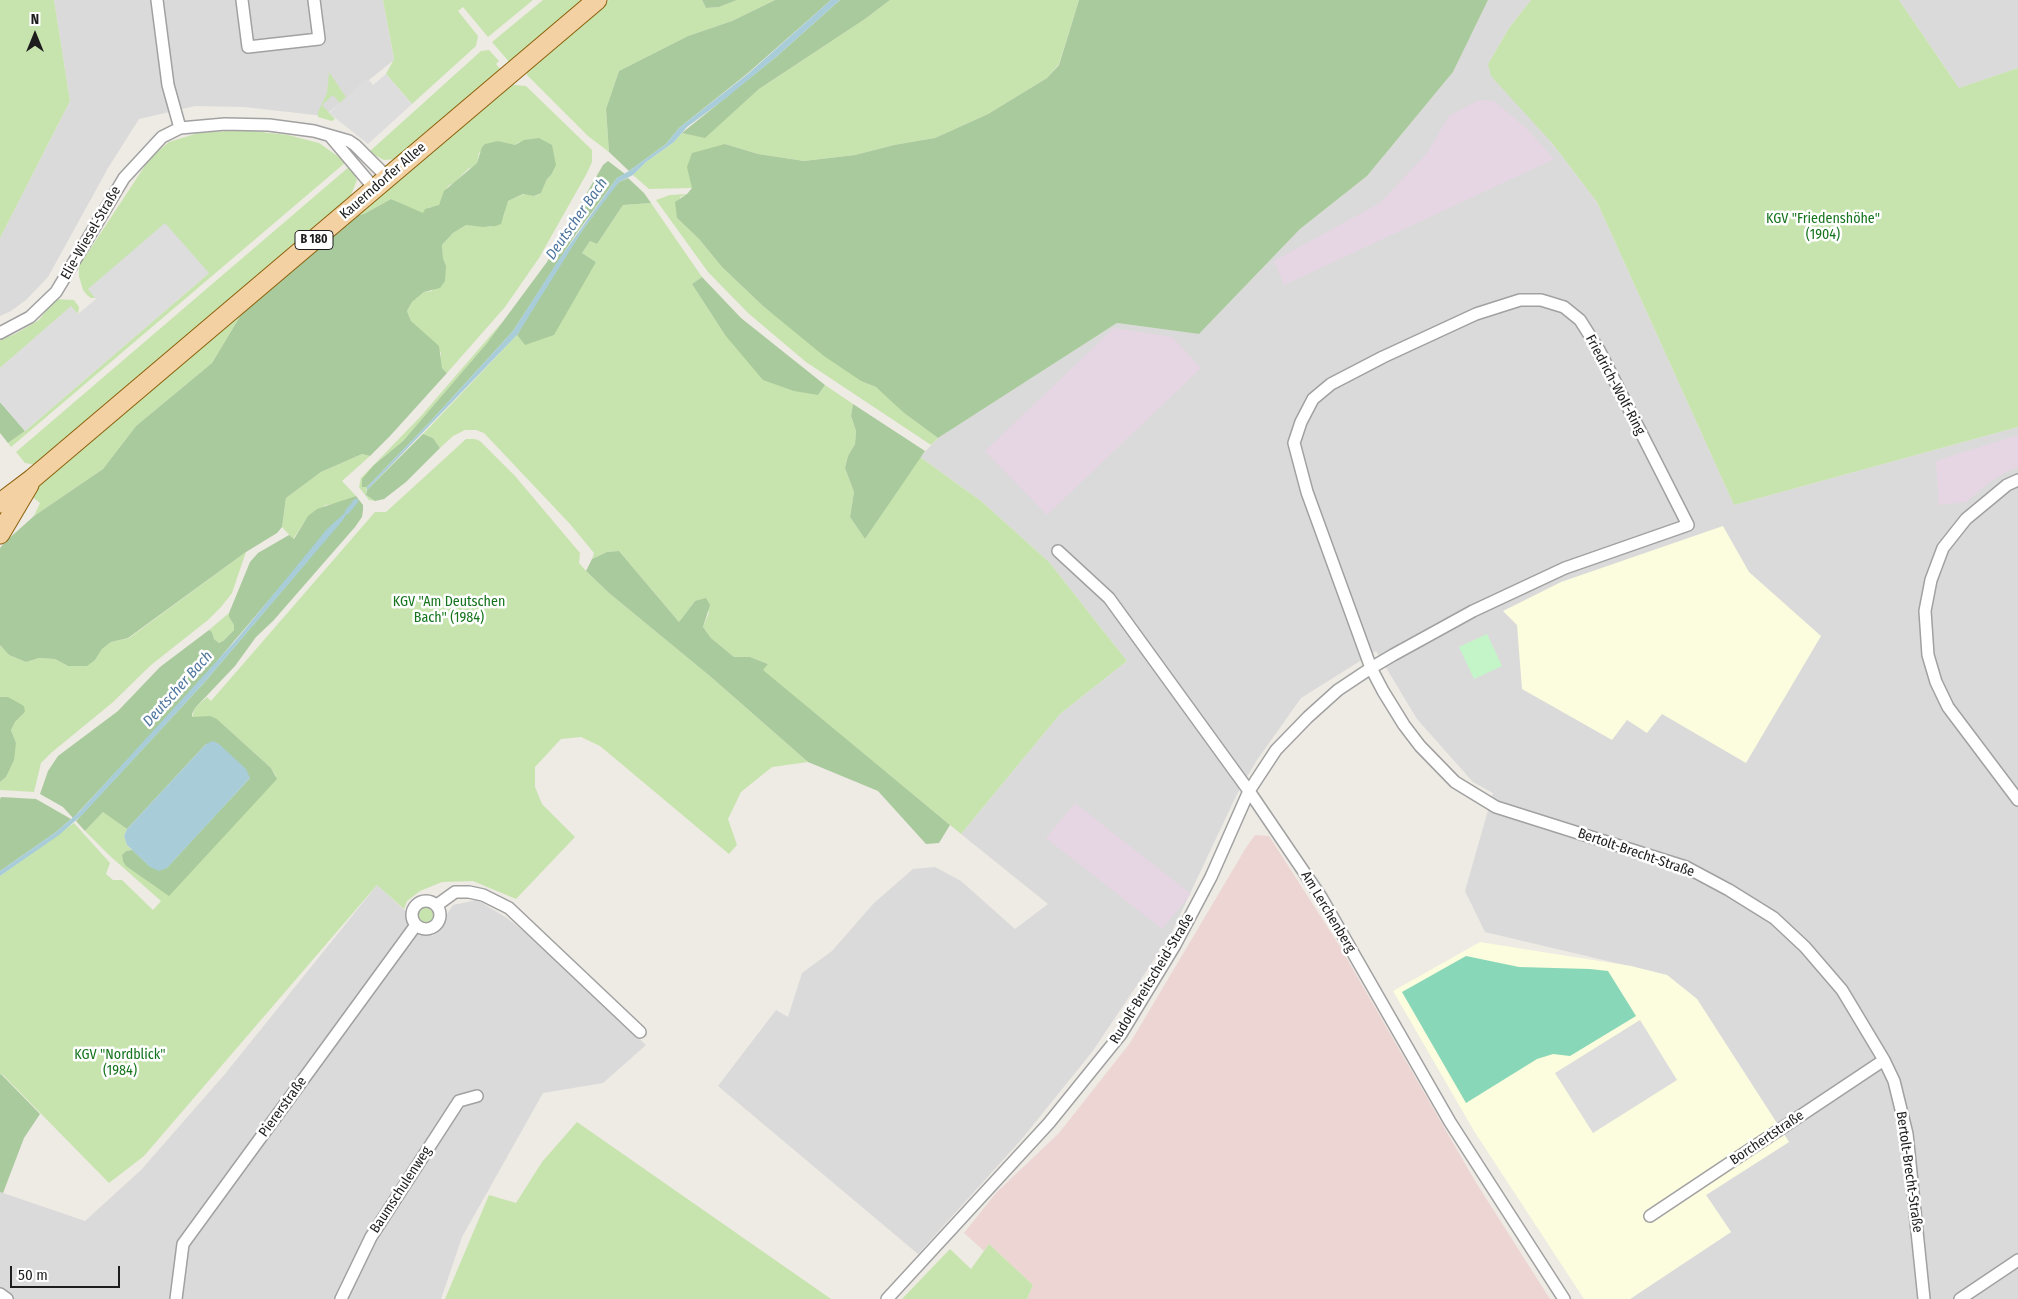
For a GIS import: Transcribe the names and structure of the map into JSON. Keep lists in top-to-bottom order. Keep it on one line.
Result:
{"streets":{"main road":["Kauerndorfer Allee","B 180"],"street":["Elie-Wiesel-Straße","Friedrich-Wolf-Ring","Bertolt-Brecht-Straße","Am Lerchenberg","Rudolf-Breitscheid-Straße","Piererstraße","Borchertstraße","Baumschulenweg"]},"crossings":[["Kauerndorfer Allee","Elie-Wiesel-Straße"],["Friedrich-Wolf-Ring","Bertolt-Brecht-Straße"],["Friedrich-Wolf-Ring","Rudolf-Breitscheid-Straße"],["Bertolt-Brecht-Straße","Rudolf-Breitscheid-Straße"],["Bertolt-Brecht-Straße","Borchertstraße"],["Am Lerchenberg","Rudolf-Breitscheid-Straße"]],"water":["Deutscher Bach"],"parks":["KGV \"Friedenshöhe\" (1904)","KGV \"Am Deutschen Bach\" (1984)","KGV \"Nordblick\" (1984)"],"scale_bar":"50 m","north":"top"}
